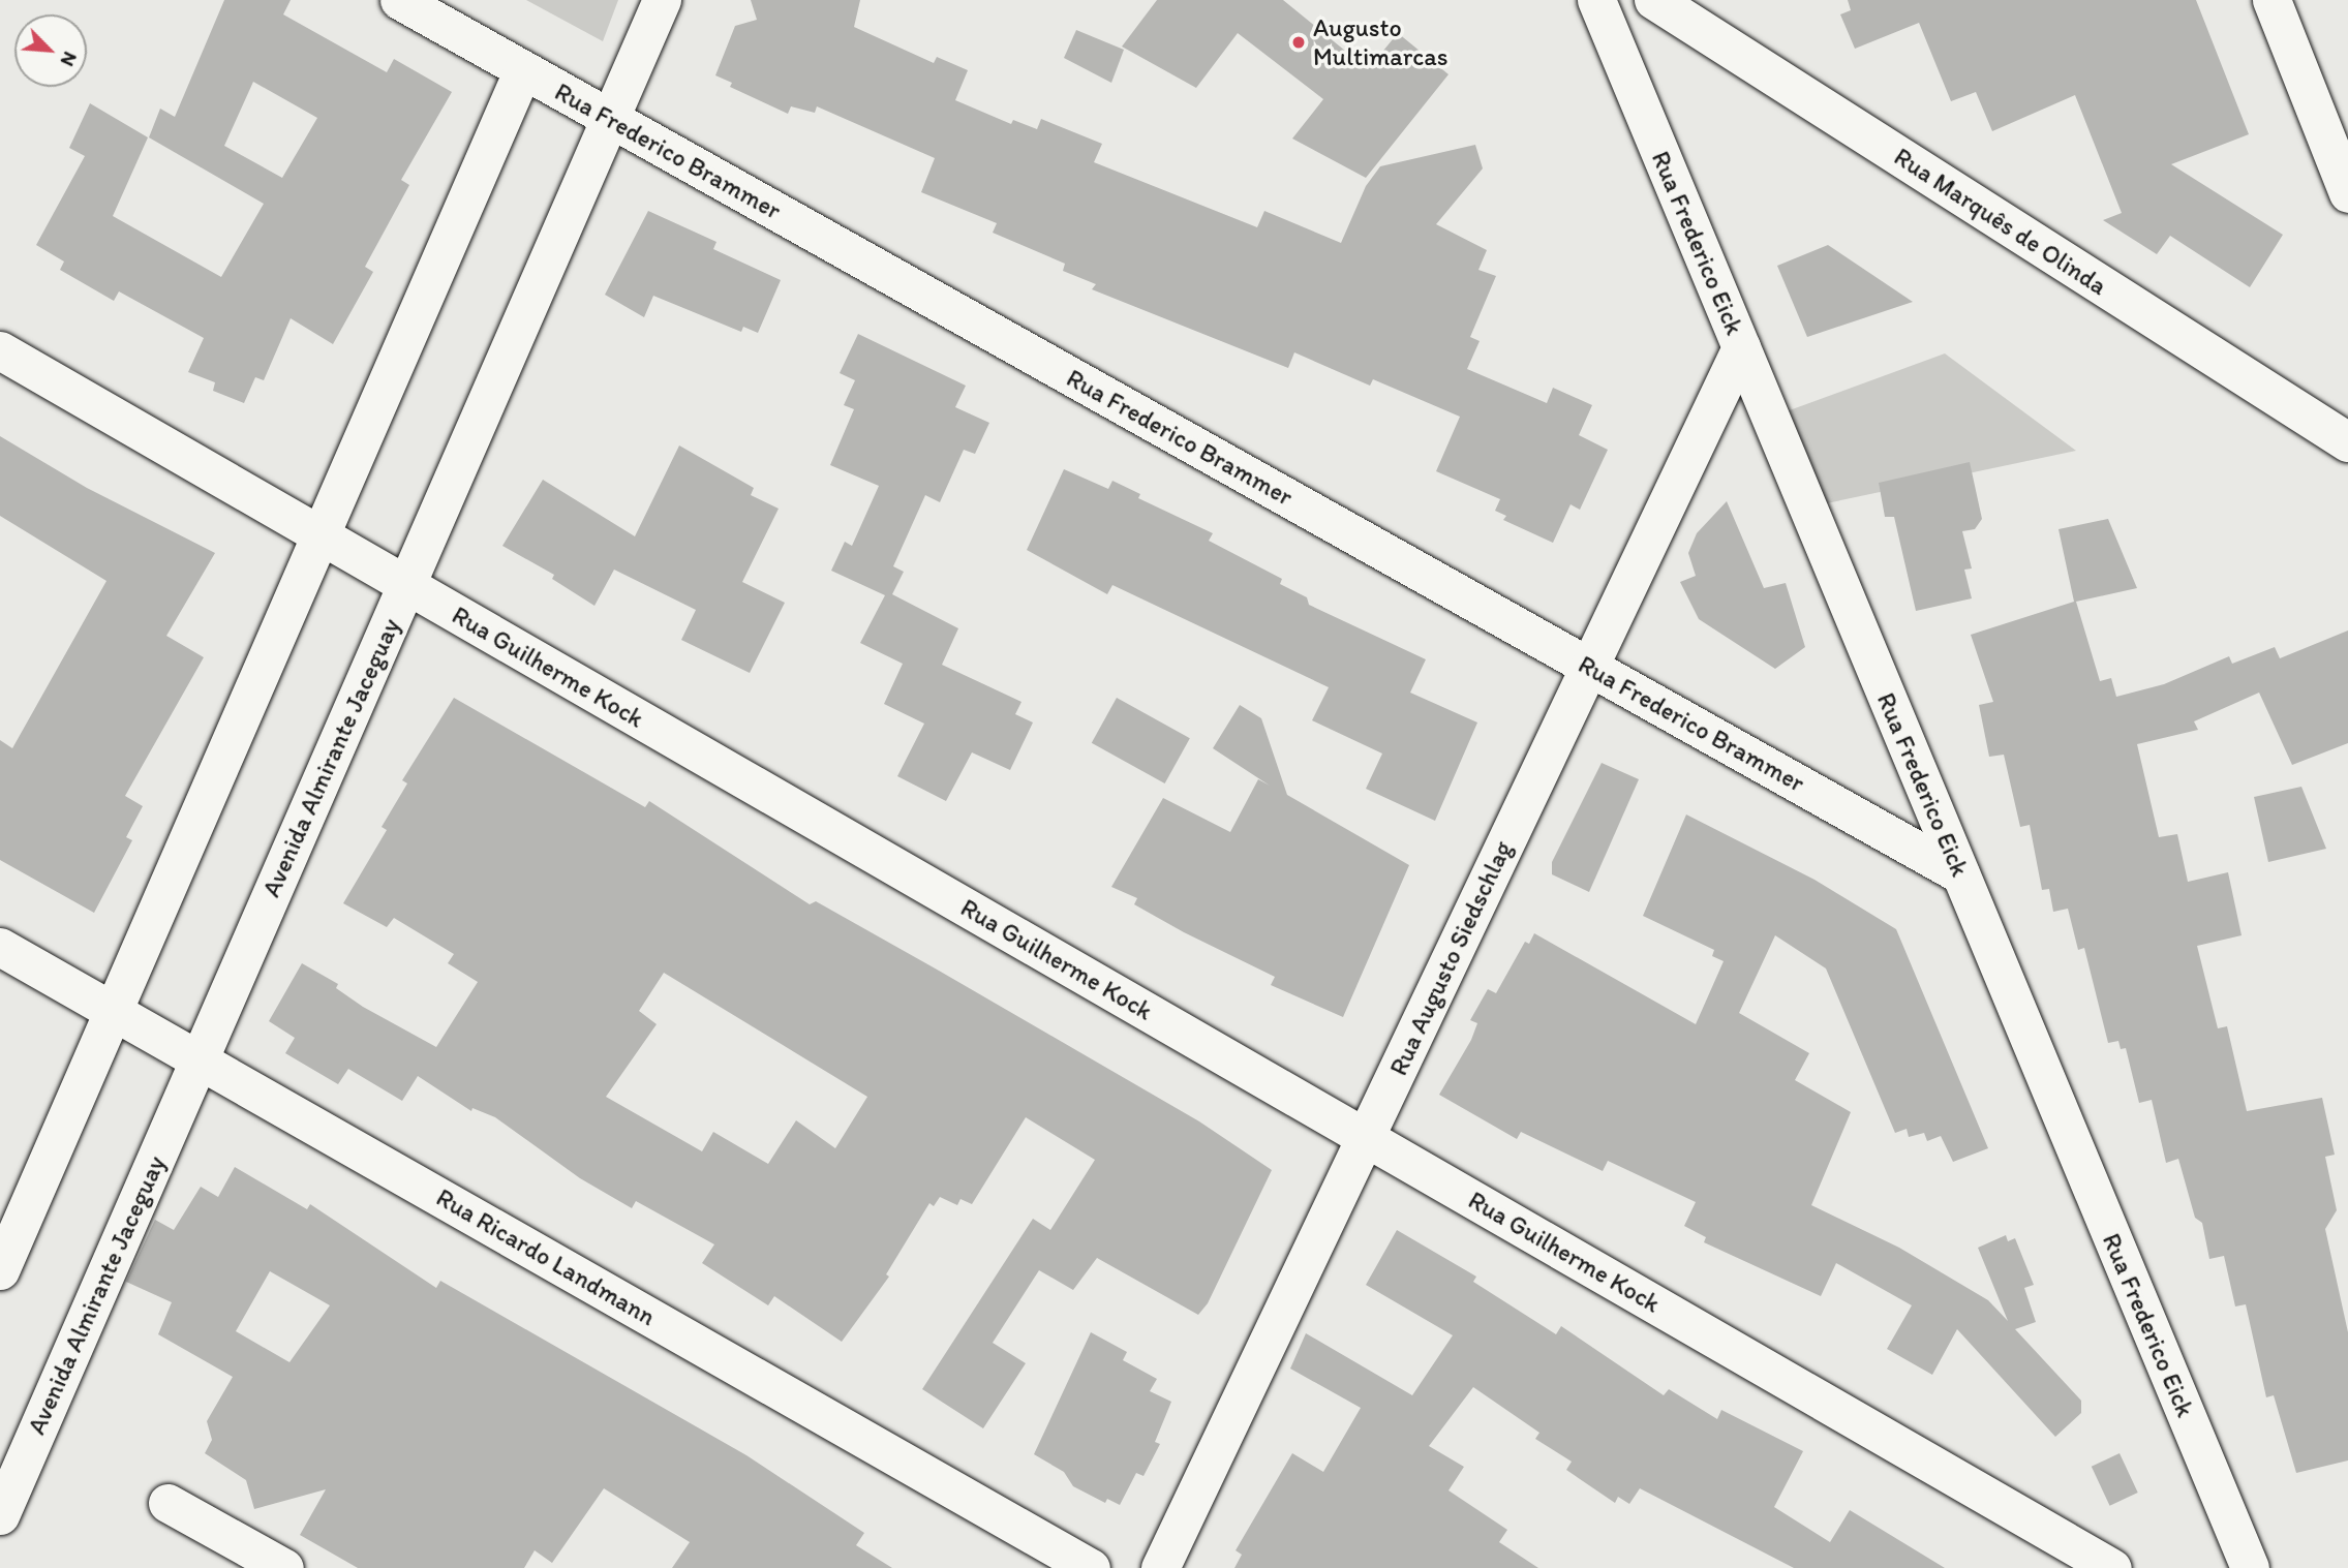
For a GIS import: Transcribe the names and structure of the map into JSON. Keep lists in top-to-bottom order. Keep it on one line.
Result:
{"streets":{"main road":["Rua Marquês de Olinda"],"street":["Rua Frederico Brammer","Rua Frederico Eick","Rua Guilherme Kock","Avenida Almirante Jaceguay","Rua Augusto Siedschlag","Rua Ricardo Landmann"]},"crossings":[["Rua Frederico Brammer","Rua Frederico Eick"],["Rua Frederico Brammer","Avenida Almirante Jaceguay"],["Rua Frederico Brammer","Rua Augusto Siedschlag"],["Rua Frederico Eick","Rua Augusto Siedschlag"],["Rua Guilherme Kock","Avenida Almirante Jaceguay"],["Rua Guilherme Kock","Rua Augusto Siedschlag"],["Avenida Almirante Jaceguay","Rua Ricardo Landmann"]],"places":["Augusto Multimarcas"],"north":"bottom right"}
